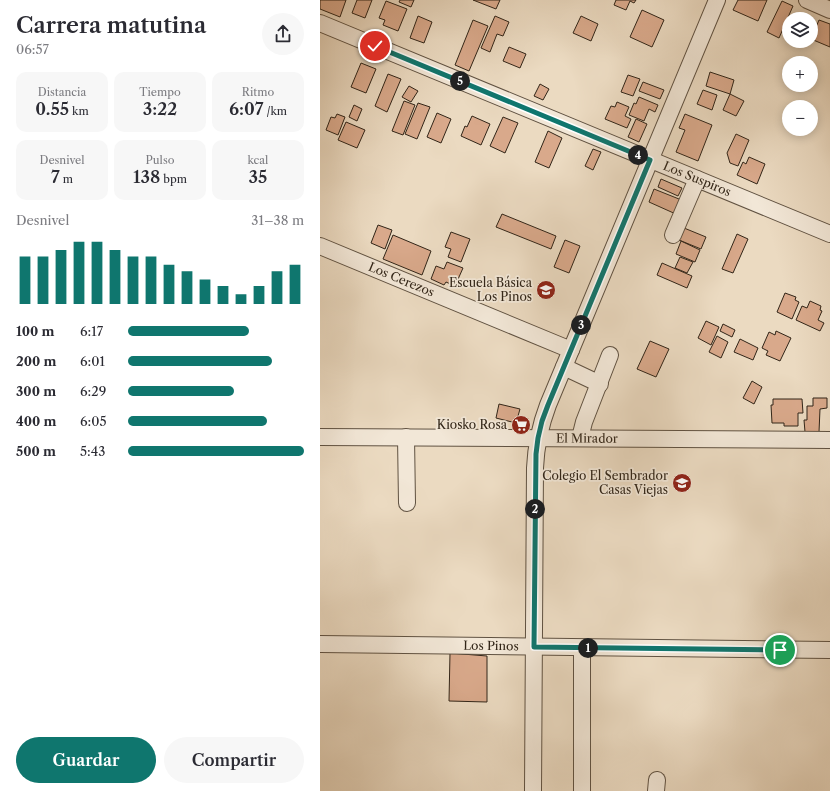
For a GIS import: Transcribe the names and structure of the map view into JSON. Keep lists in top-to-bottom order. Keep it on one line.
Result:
{"streets":{"street":["Los Suspiros","Los Cerezos","El Mirador","Los Pinos"]},"places":{"school or university":["Escuela Básica Los Pinos","Colegio El Sembrador Casas Viejas"],"supermarket":["Kiosko Rosa"]},"page":{"heading":["Carrera matutina","06:57"],"map_buttons":["+","−"],"stats":[["Distancia","0.55 km"],["Tiempo","3:22"],["Ritmo","6:07 /km"],["Desnivel","7 m"],["Pulso","138 bpm"],["kcal","35"]],"pins":["5","4","3","2","1"],"chart":["Desnivel","31–38 m"],"list":[{"name":"100 m","note":"6:17"},{"name":"200 m","note":"6:01"},{"name":"300 m","note":"6:29"},{"name":"400 m","note":"6:05"},{"name":"500 m","note":"5:43"}],"buttons":["Guardar","Compartir"]}}
